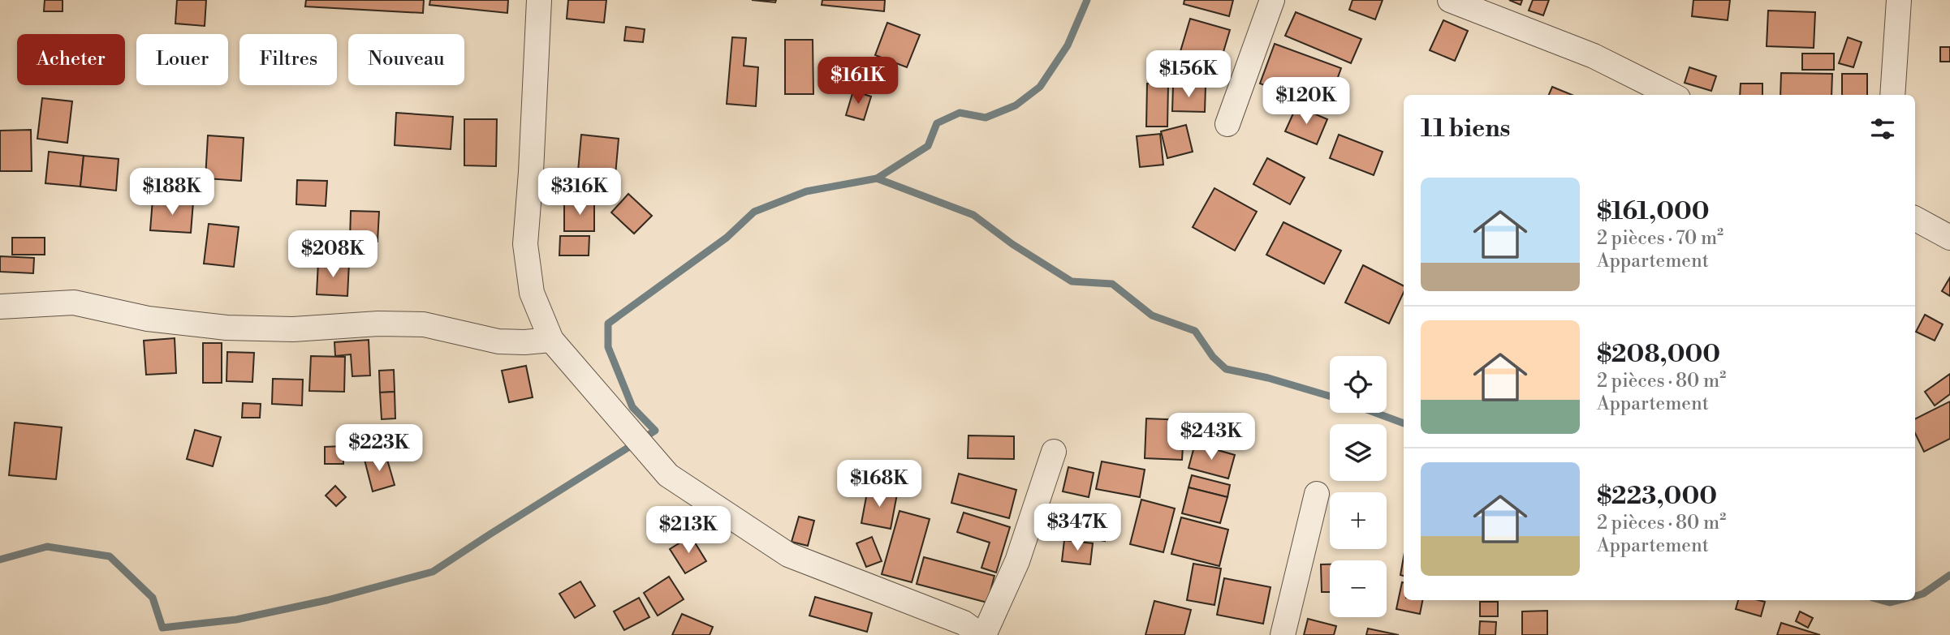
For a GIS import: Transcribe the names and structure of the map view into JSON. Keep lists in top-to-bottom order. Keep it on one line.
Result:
{"page":{"chip":["Acheter","Louer","Filtres","Nouveau"],"price":["$156K","$161K","$120K","$188K","$316K","$208K","$243K","$223K","$168K","$347K","$213K"],"heading":"11 biens","list":[{"name":"$161,000","note":"2 pièces · 70 m² · Appartement"},{"name":"$208,000","note":"2 pièces · 80 m² · Appartement"},{"name":"$223,000","note":"2 pièces · 80 m² · Appartement"}],"map_buttons":["+","−"]}}
